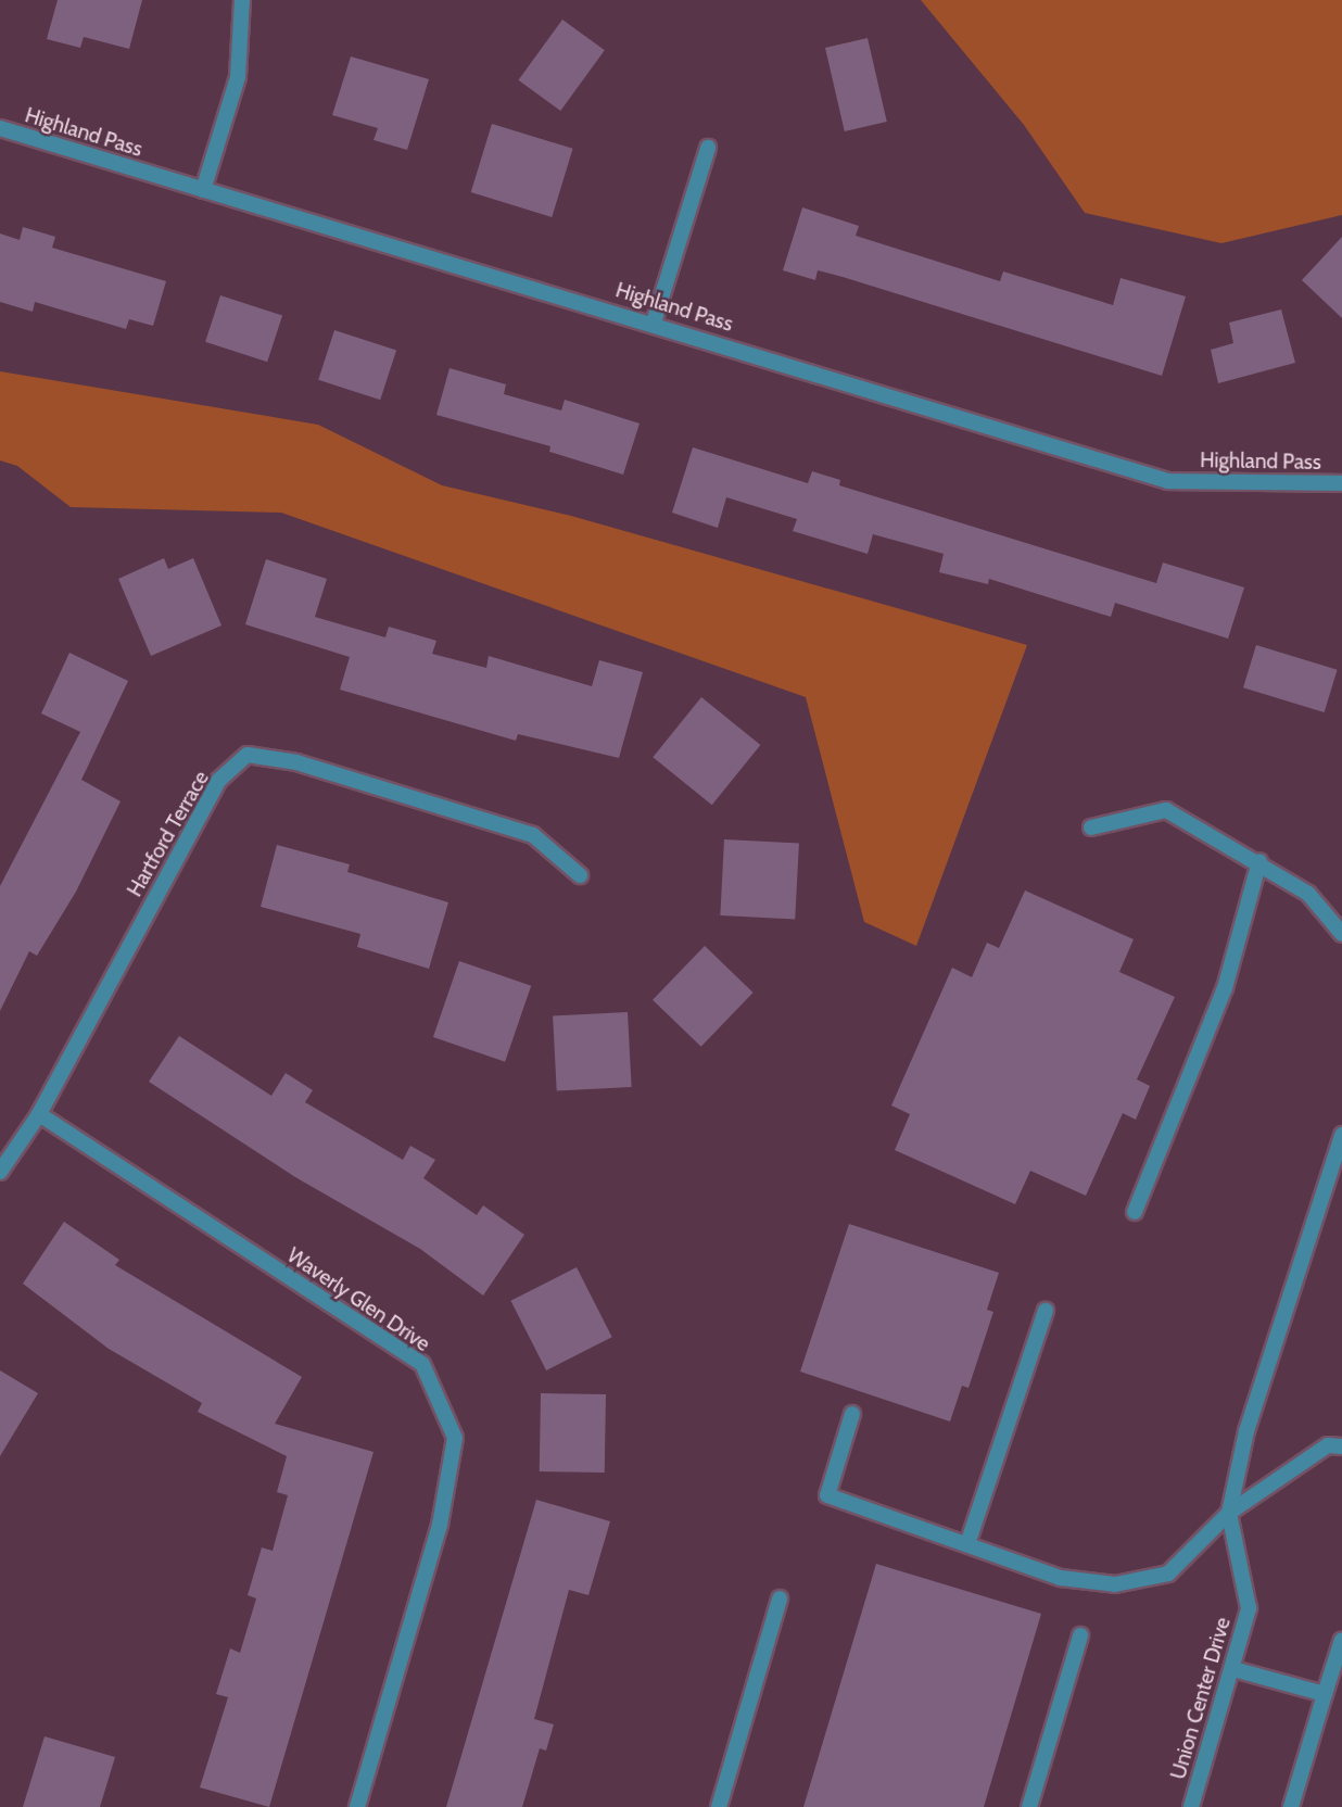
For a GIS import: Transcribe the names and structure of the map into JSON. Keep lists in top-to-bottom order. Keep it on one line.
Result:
{"streets":{"street":["Highland Pass","Hartford Terrace","Waverly Glen Drive","Union Center Drive"]},"crossings":[["Hartford Terrace","Waverly Glen Drive"]]}
